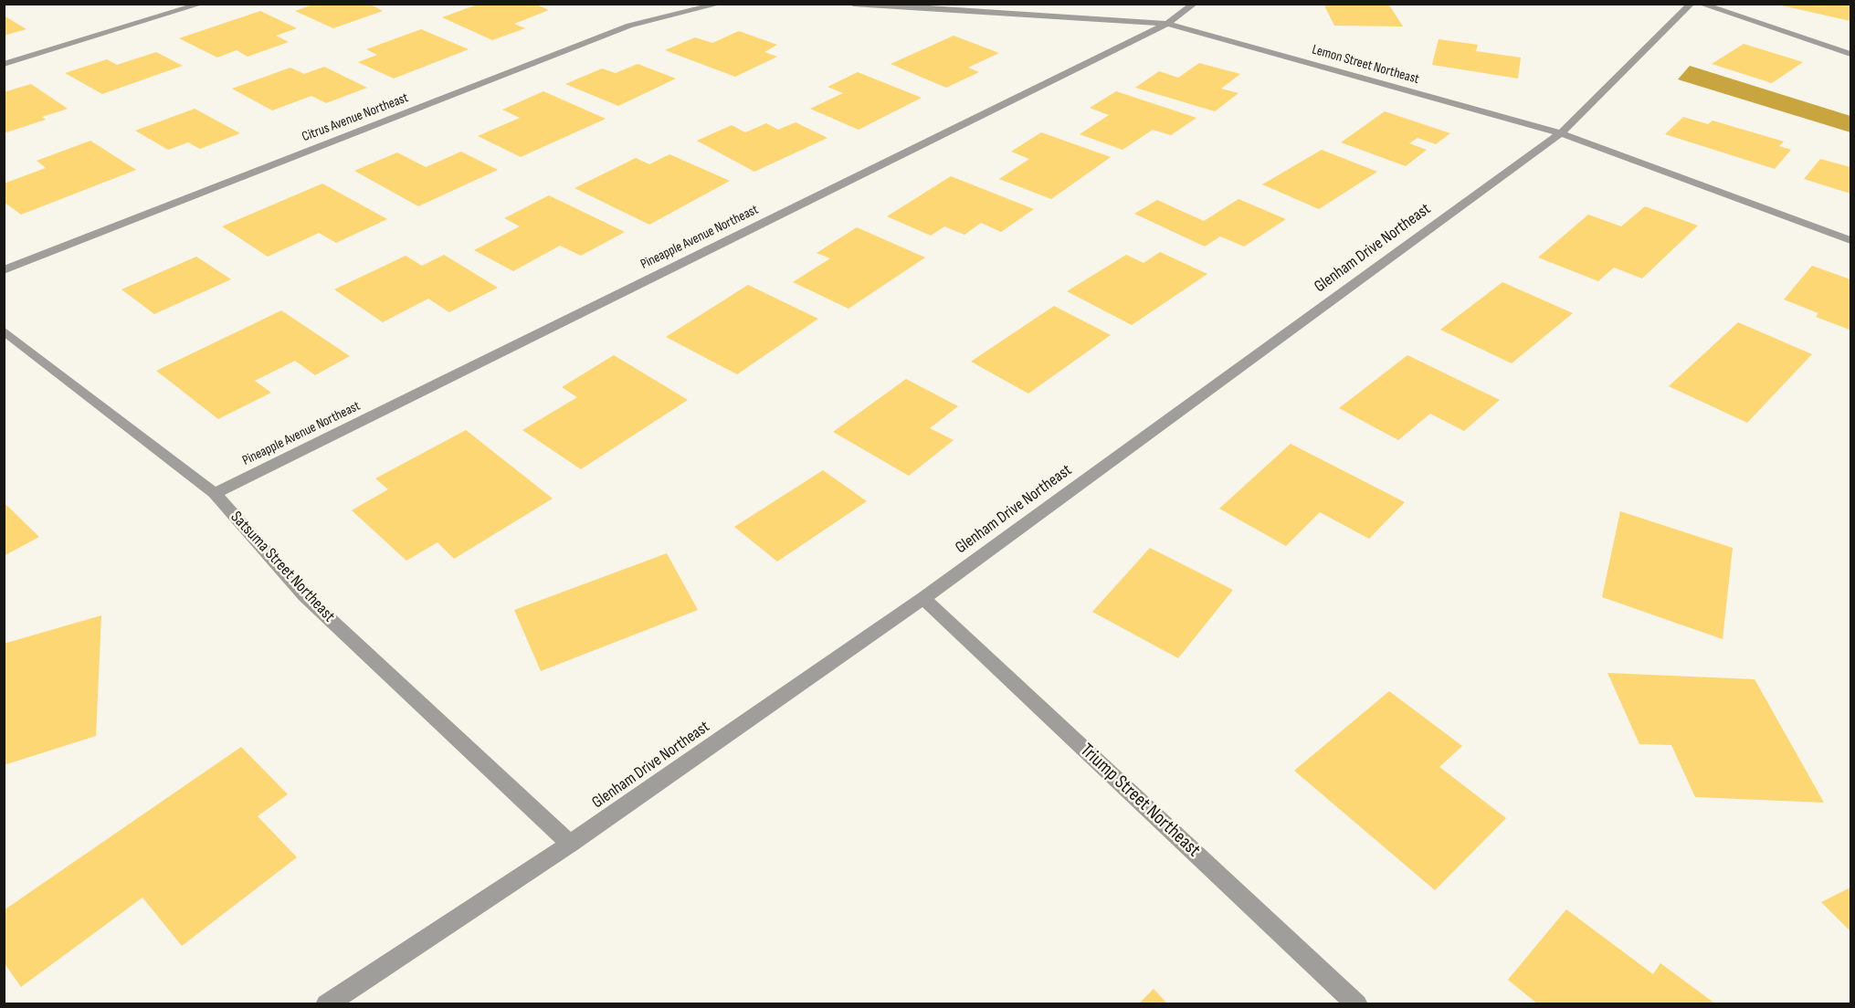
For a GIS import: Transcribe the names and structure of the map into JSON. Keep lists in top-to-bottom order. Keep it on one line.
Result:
{"streets":{"street":["Lemon Street Northeast","Citrus Avenue Northeast","Pineapple Avenue Northeast","Glenham Drive Northeast","Satsuma Street Northeast","Triump Street Northeast"]},"crossings":[["Lemon Street Northeast","Pineapple Avenue Northeast"],["Lemon Street Northeast","Glenham Drive Northeast"],["Pineapple Avenue Northeast","Satsuma Street Northeast"],["Glenham Drive Northeast","Satsuma Street Northeast"],["Glenham Drive Northeast","Triump Street Northeast"]]}
